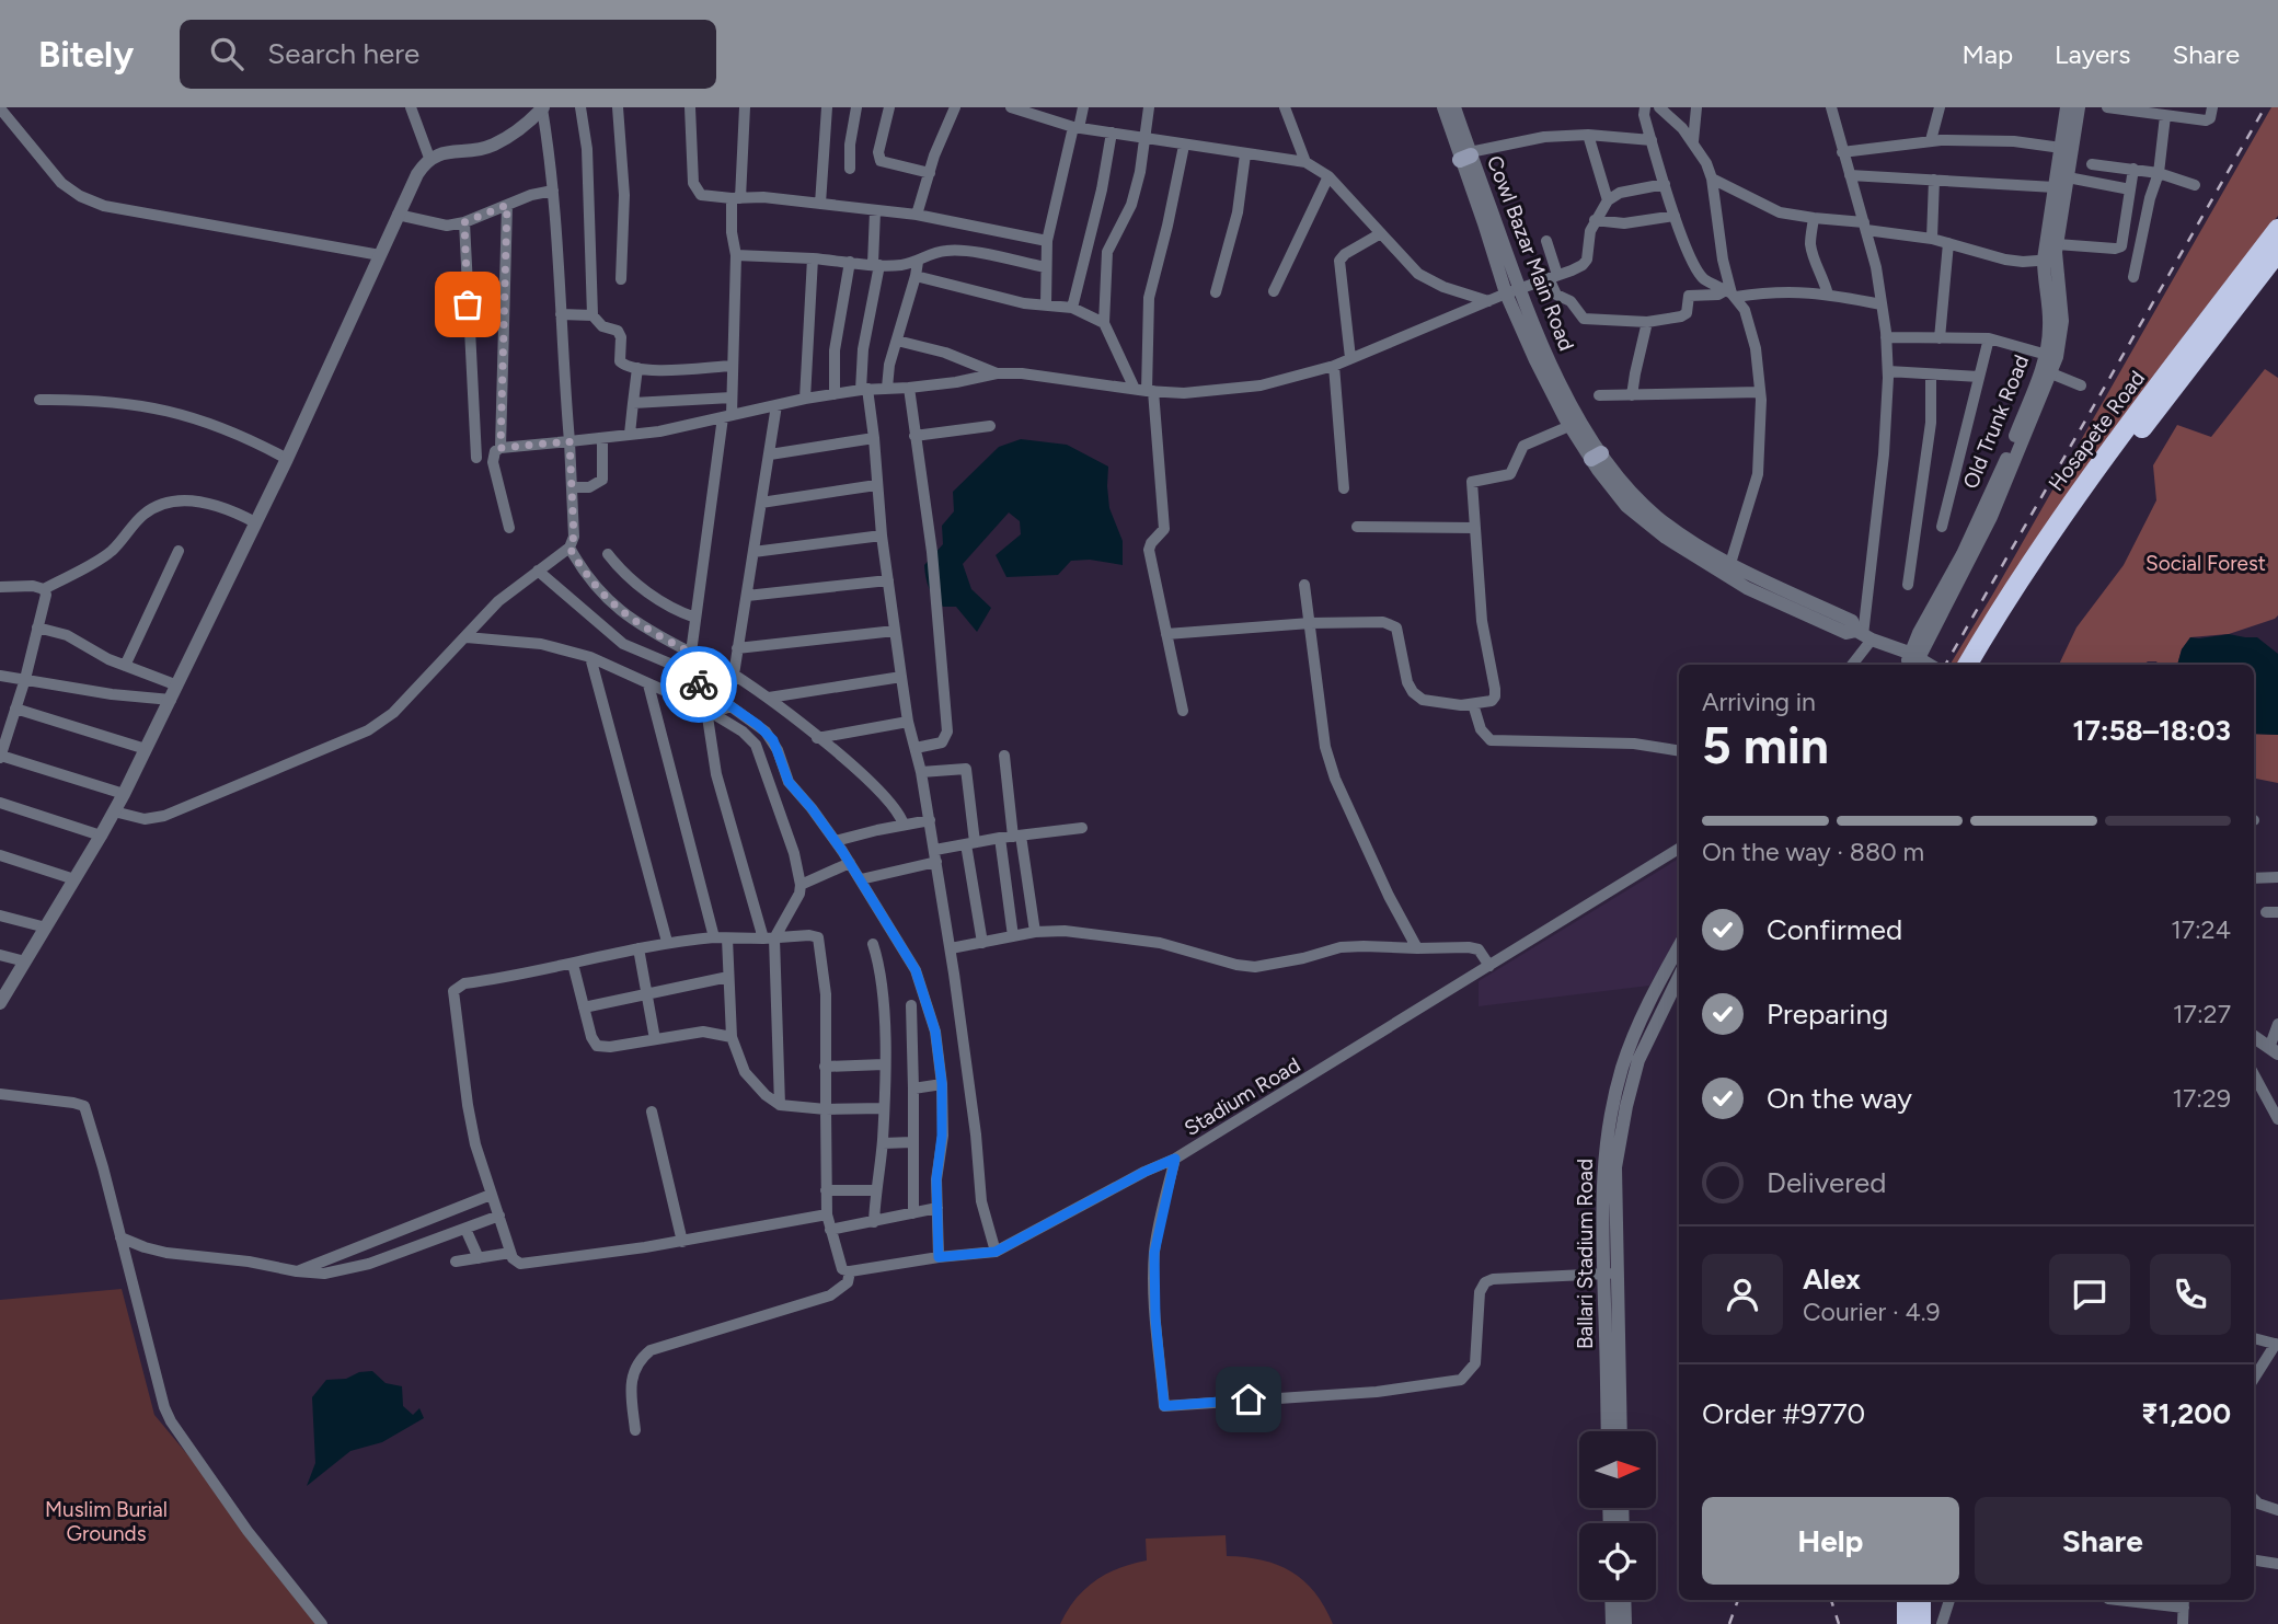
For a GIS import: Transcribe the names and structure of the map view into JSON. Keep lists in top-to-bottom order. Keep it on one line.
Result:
{"streets":{"highway":["Hosapete Road"],"street":["Cowl Bazar Main Road","Old Trunk Road","Stadium Road","Ballari Stadium Road"]},"crossings":[["Cowl Bazar Main Road","Old Trunk Road"],["Stadium Road","Ballari Stadium Road"]],"parks":["Social Forest","Muslim Burial Grounds"],"north":"right","page":{"header":"Bitely","search":"Search here","nav":["Map","Layers","Share"],"heading":["5 min","Arriving in","17:58–18:03"],"panel":["Alex","Courier · 4.9","Order #9770","₹1,200"],"bar":"On the way · 880 m","list":[["Confirmed","17:24"],["Preparing","17:27"],["On the way","17:29"],"Delivered"],"buttons":["Help","Share"]}}
